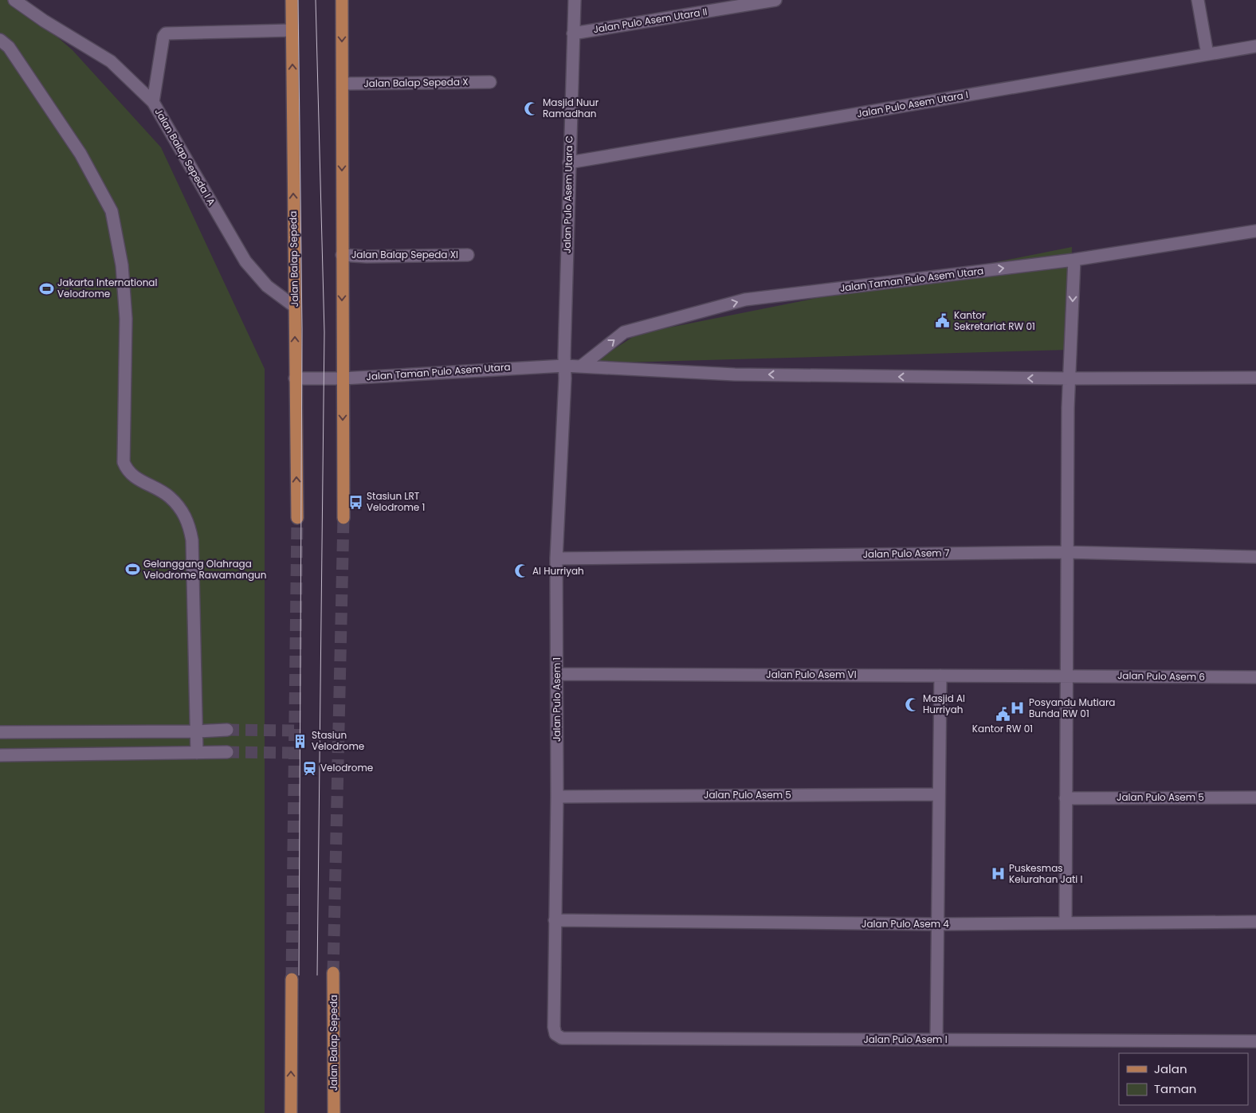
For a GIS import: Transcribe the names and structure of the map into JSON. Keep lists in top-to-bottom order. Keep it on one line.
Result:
{"streets":{"main road":["Jalan Balap Sepeda"],"street":["Jalan Pulo Asem Utara II","Jalan Balap Sepeda X","Jalan Pulo Asem Utara I","Jalan Balap Sepeda I A","Jalan Pulo Asem Utara C","Jalan Balap Sepeda XI","Jalan Taman Pulo Asem Utara","Jalan Pulo Asem 7","Jalan Pulo Asem VI","Jalan Pulo Asem 6","Jalan Pulo Asem 1","Jalan Pulo Asem 5","Jalan Pulo Asem 4","Jalan Pulo Asem I"]},"crossings":[["Jalan Pulo Asem Utara II","Jalan Pulo Asem Utara C"],["Jalan Pulo Asem Utara I","Jalan Pulo Asem Utara C"],["Jalan Balap Sepeda I A","Jalan Balap Sepeda"],["Jalan Pulo Asem Utara C","Jalan Taman Pulo Asem Utara"],["Jalan Pulo Asem Utara C","Jalan Pulo Asem 1"],["Jalan Balap Sepeda","Jalan Taman Pulo Asem Utara"],["Jalan Taman Pulo Asem Utara","Jalan Pulo Asem 1"],["Jalan Pulo Asem 7","Jalan Pulo Asem 1"],["Jalan Pulo Asem VI","Jalan Pulo Asem 6"],["Jalan Pulo Asem VI","Jalan Pulo Asem 1"],["Jalan Pulo Asem 1","Jalan Pulo Asem 5"],["Jalan Pulo Asem 1","Jalan Pulo Asem 4"],["Jalan Pulo Asem 1","Jalan Pulo Asem I"]],"places":{"mosque":["Masjid Nuur Ramadhan","Al Hurriyah","Masjid Al Hurriyah"],"sports":["Jakarta International Velodrome","Gelanggang Olahraga Velodrome Rawamangun"],"public building":["Kantor Sekretariat RW 01","Kantor RW 01"],"bus stop":["Stasiun LRT Velodrome 1"],"hospital":["Posyandu Mutiara Bunda RW 01","Puskesmas Kelurahan Jati I"],"building":["Stasiun Velodrome"],"station":["Velodrome"]},"legend":["Jalan","Taman"]}
